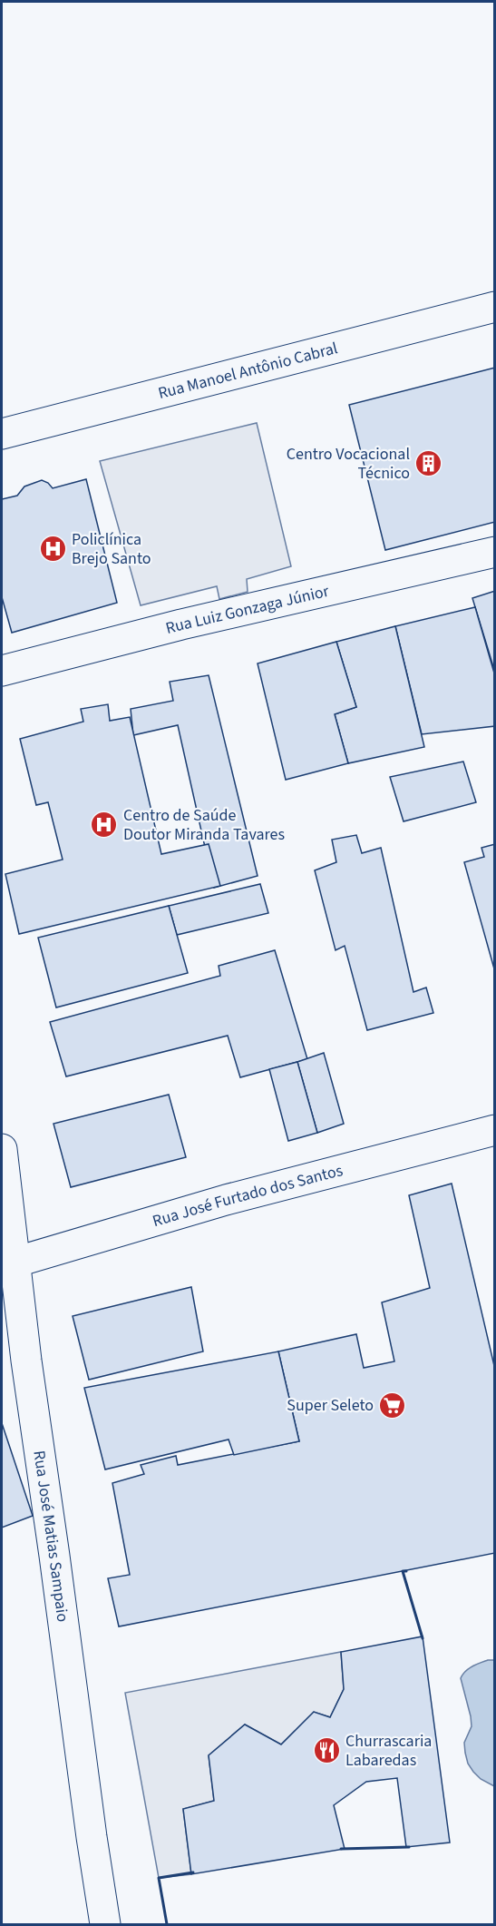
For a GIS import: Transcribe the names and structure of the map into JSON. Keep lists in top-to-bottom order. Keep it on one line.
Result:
{"streets":{"street":["Rua Manoel Antônio Cabral","Rua Luiz Gonzaga Júnior","Rua José Furtado dos Santos","Rua José Matias Sampaio"]},"crossings":[["Rua José Furtado dos Santos","Rua José Matias Sampaio"]],"places":{"building":["Centro Vocacional Técnico"],"hospital":["Policlínica Brejo Santo","Centro de Saúde Doutor Miranda Tavares"],"supermarket":["Super Seleto"],"restaurant":["Churrascaria Labaredas"]}}
